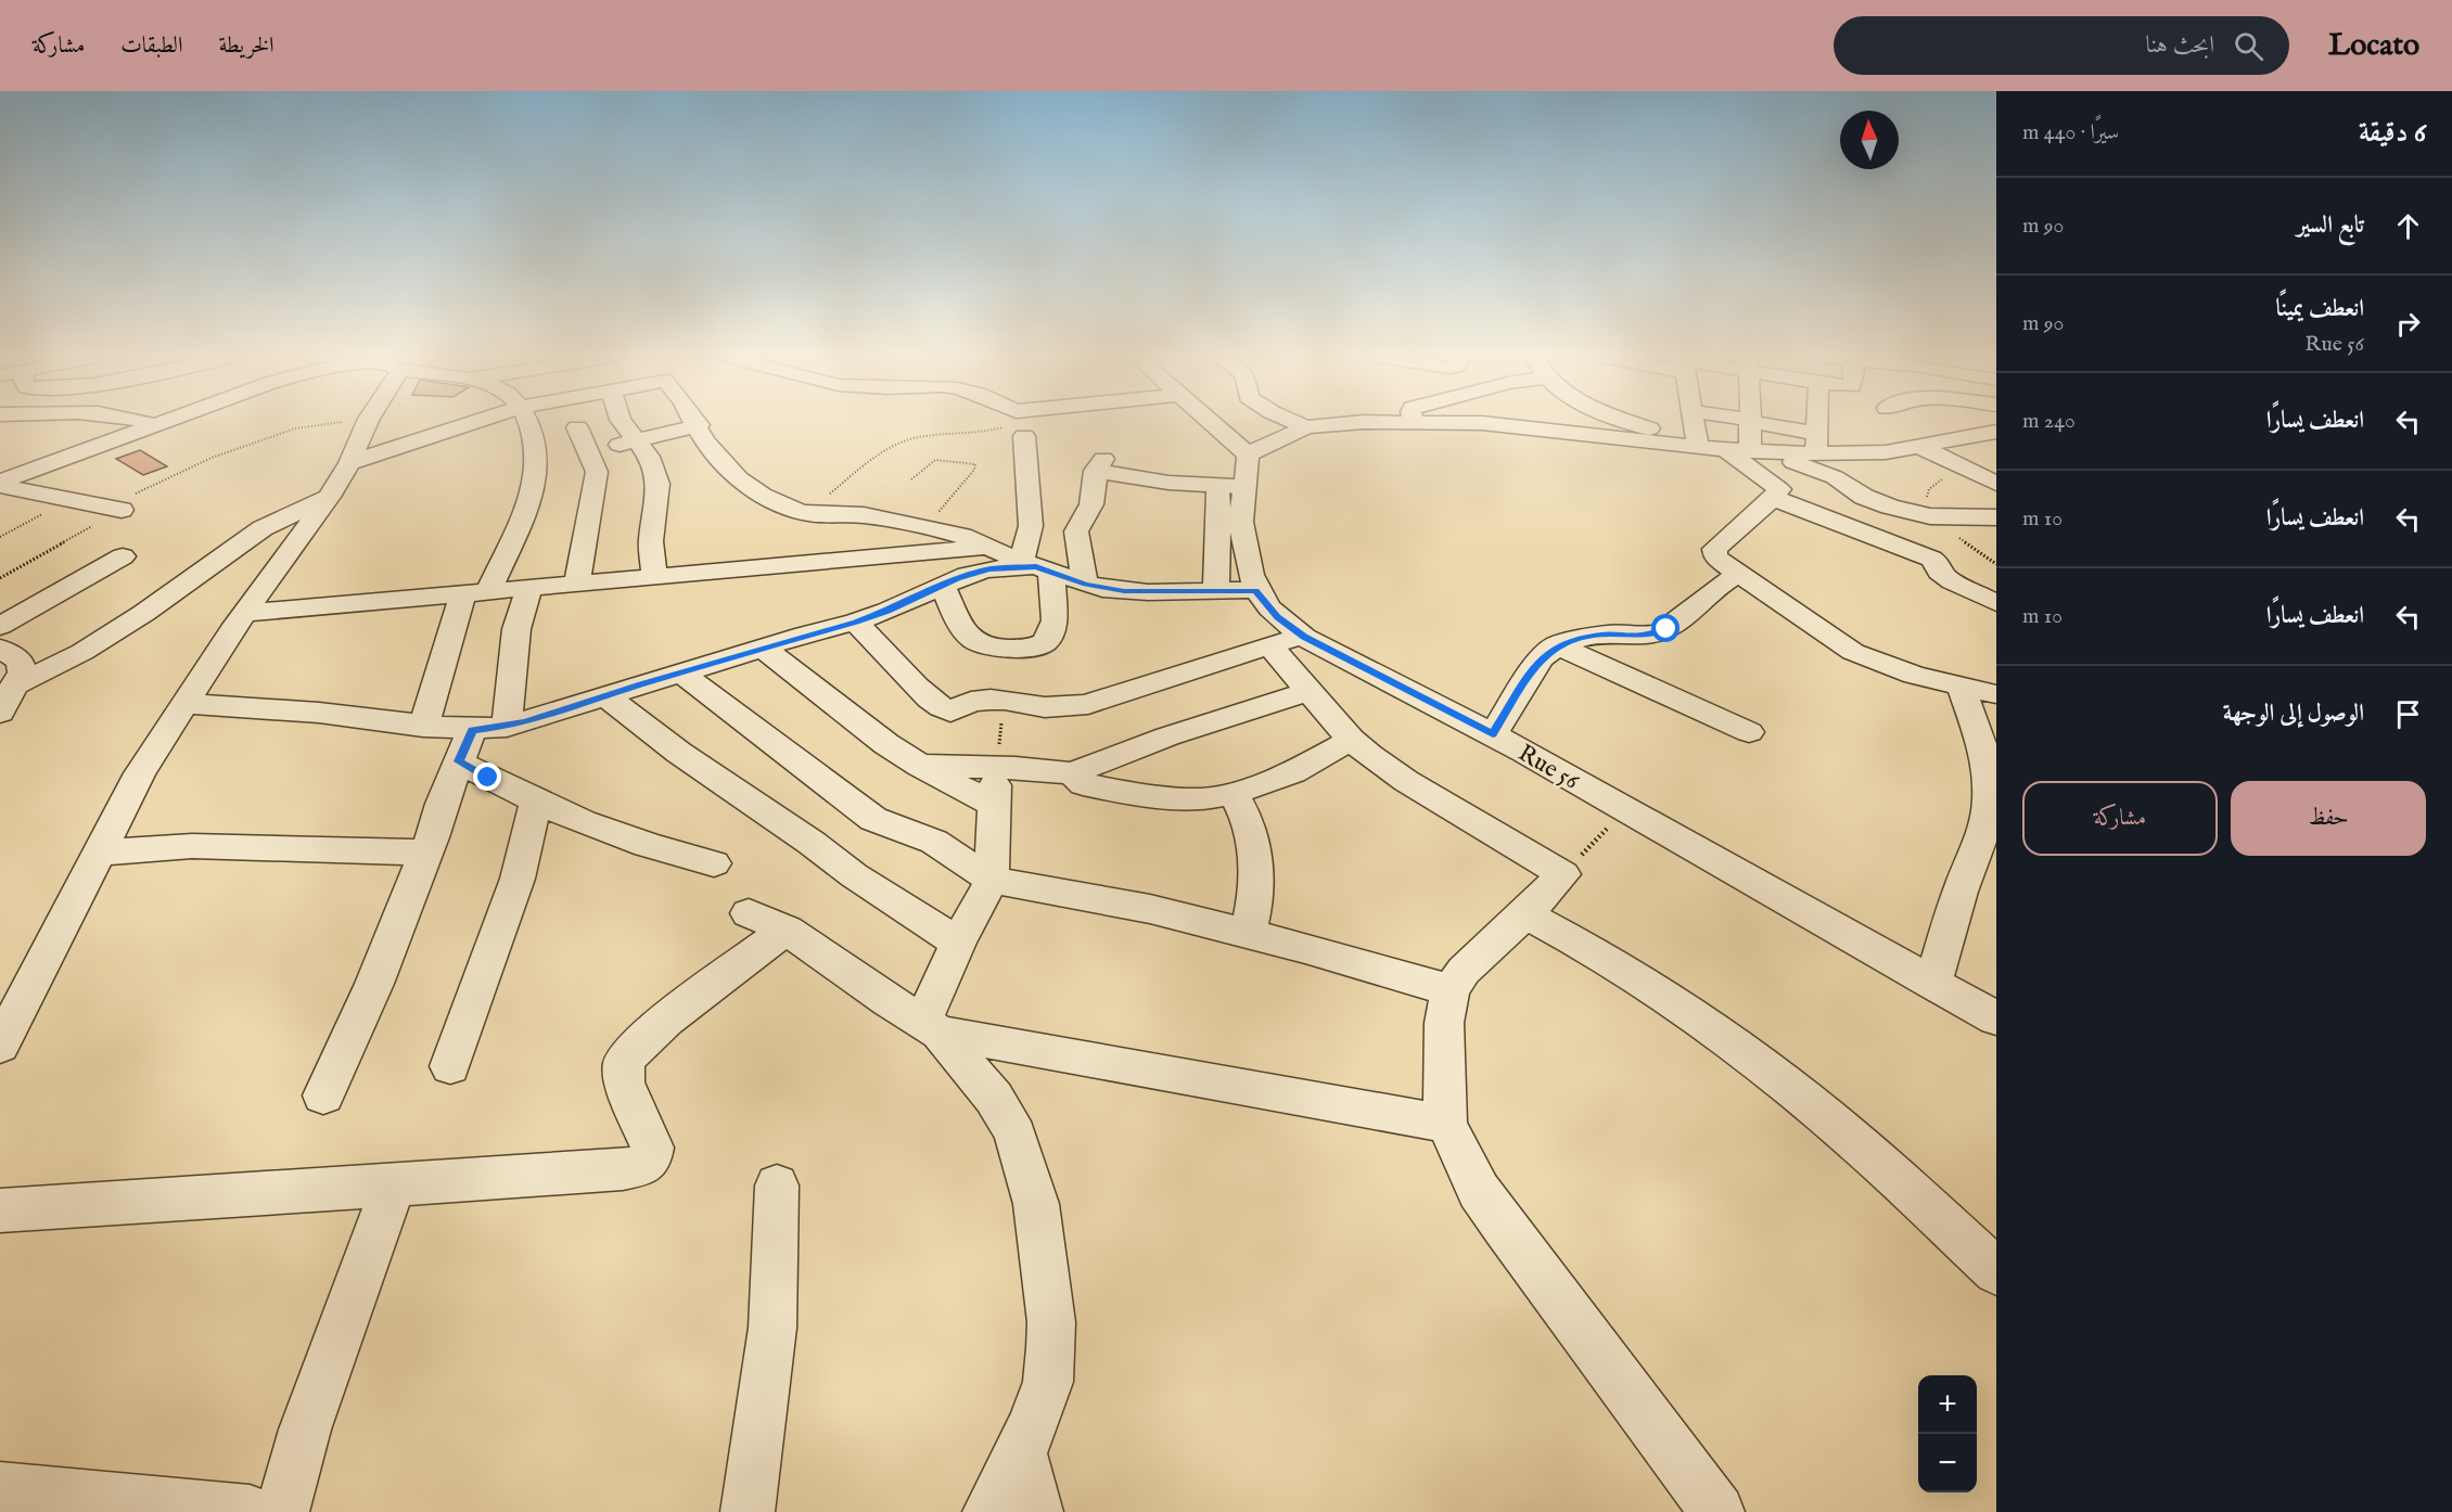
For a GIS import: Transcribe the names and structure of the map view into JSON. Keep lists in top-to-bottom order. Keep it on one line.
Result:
{"streets":{"street":["Rue 56"]},"north":"top","page":{"header":"Locato","search":"ابحث هنا","nav":["الخريطة","الطبقات","مشاركة"],"heading":["6 دقيقة","سيرًا · 440 m"],"list":[["تابع السير","90 m"],["انعطف يمينًا","Rue 56","90 m"],["انعطف يسارًا","240 m"],["انعطف يسارًا","10 m"],["انعطف يسارًا","10 m"],"الوصول إلى الوجهة"],"buttons":["حفظ","مشاركة"],"map_buttons":["+","−"]}}
